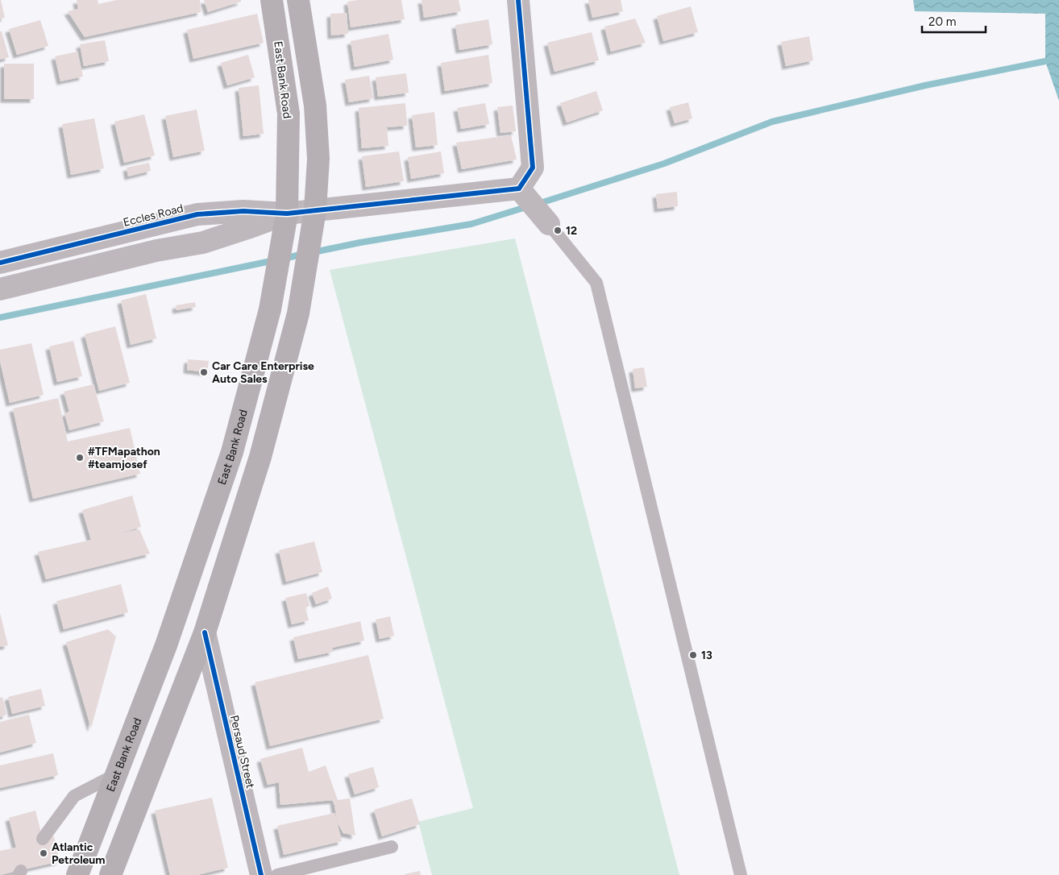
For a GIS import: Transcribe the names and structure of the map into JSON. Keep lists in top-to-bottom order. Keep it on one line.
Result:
{"streets":{"main road":["East Bank Road"],"street":["Eccles Road","Persaud Street"]},"crossings":[["East Bank Road","Eccles Road"]],"places":["12","Car Care Enterprise Auto Sales","#TFMapathon #teamjosef","13","Atlantic Petroleum"],"scale_bar":"20 m"}
